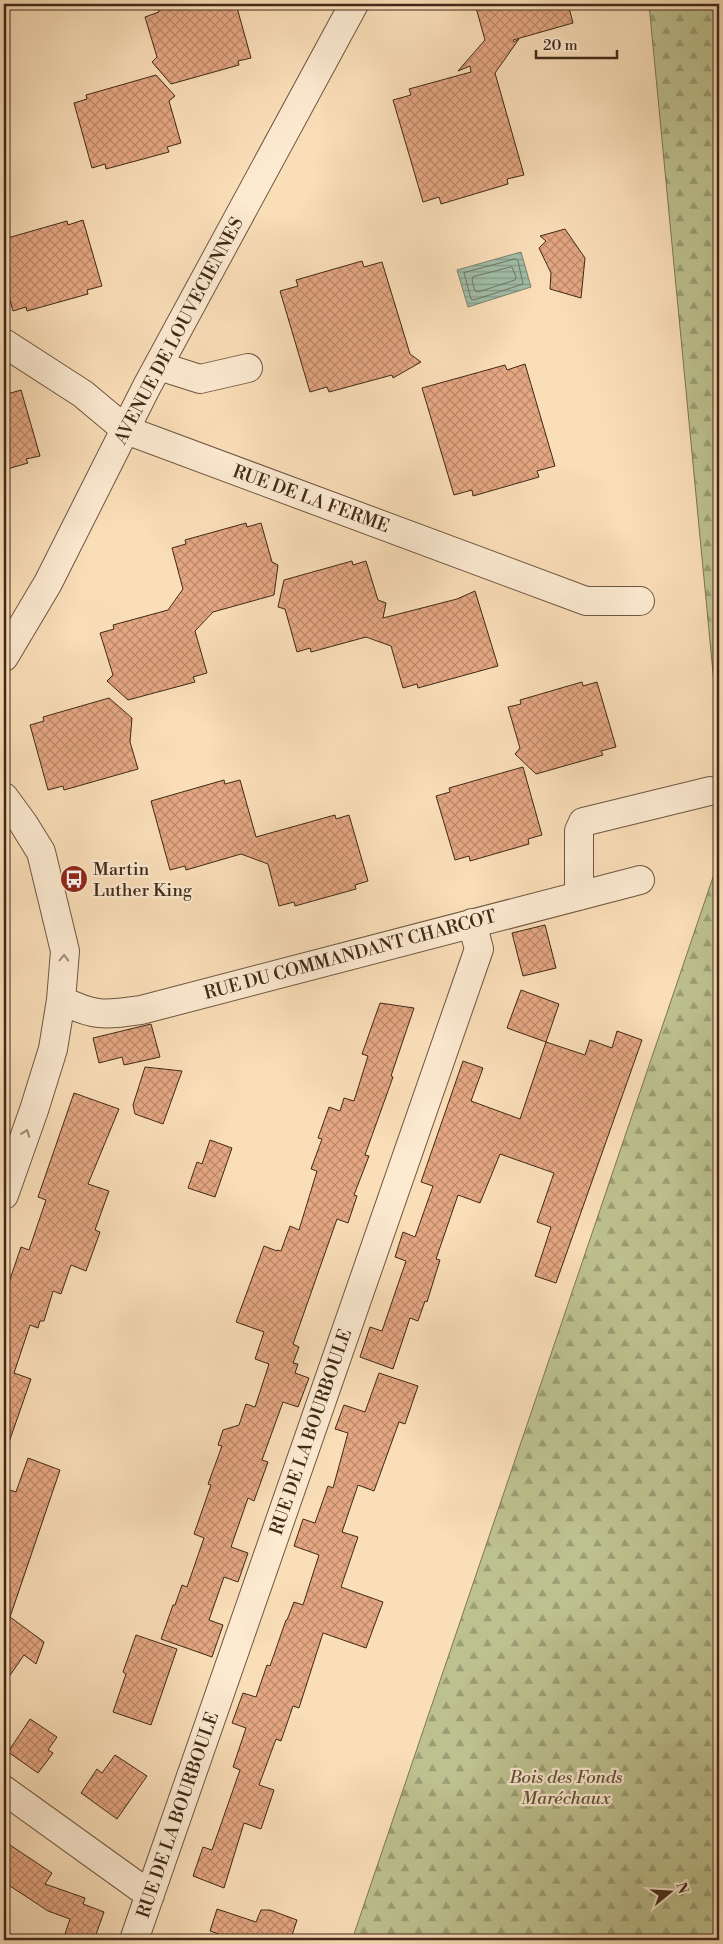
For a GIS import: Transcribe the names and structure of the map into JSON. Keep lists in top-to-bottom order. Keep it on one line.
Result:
{"streets":{"street":["AVENUE DE LOUVECIENNES","RUE DE LA FERME","RUE DU COMMANDANT CHARCOT","RUE DE LA BOURBOULE"]},"crossings":[["AVENUE DE LOUVECIENNES","RUE DE LA FERME"],["RUE DU COMMANDANT CHARCOT","RUE DE LA BOURBOULE"]],"parks":["Bois des Fonds Maréchaux"],"places":{"bus stop":["Martin Luther King"]},"scale_bar":"20 m","north":"right"}
